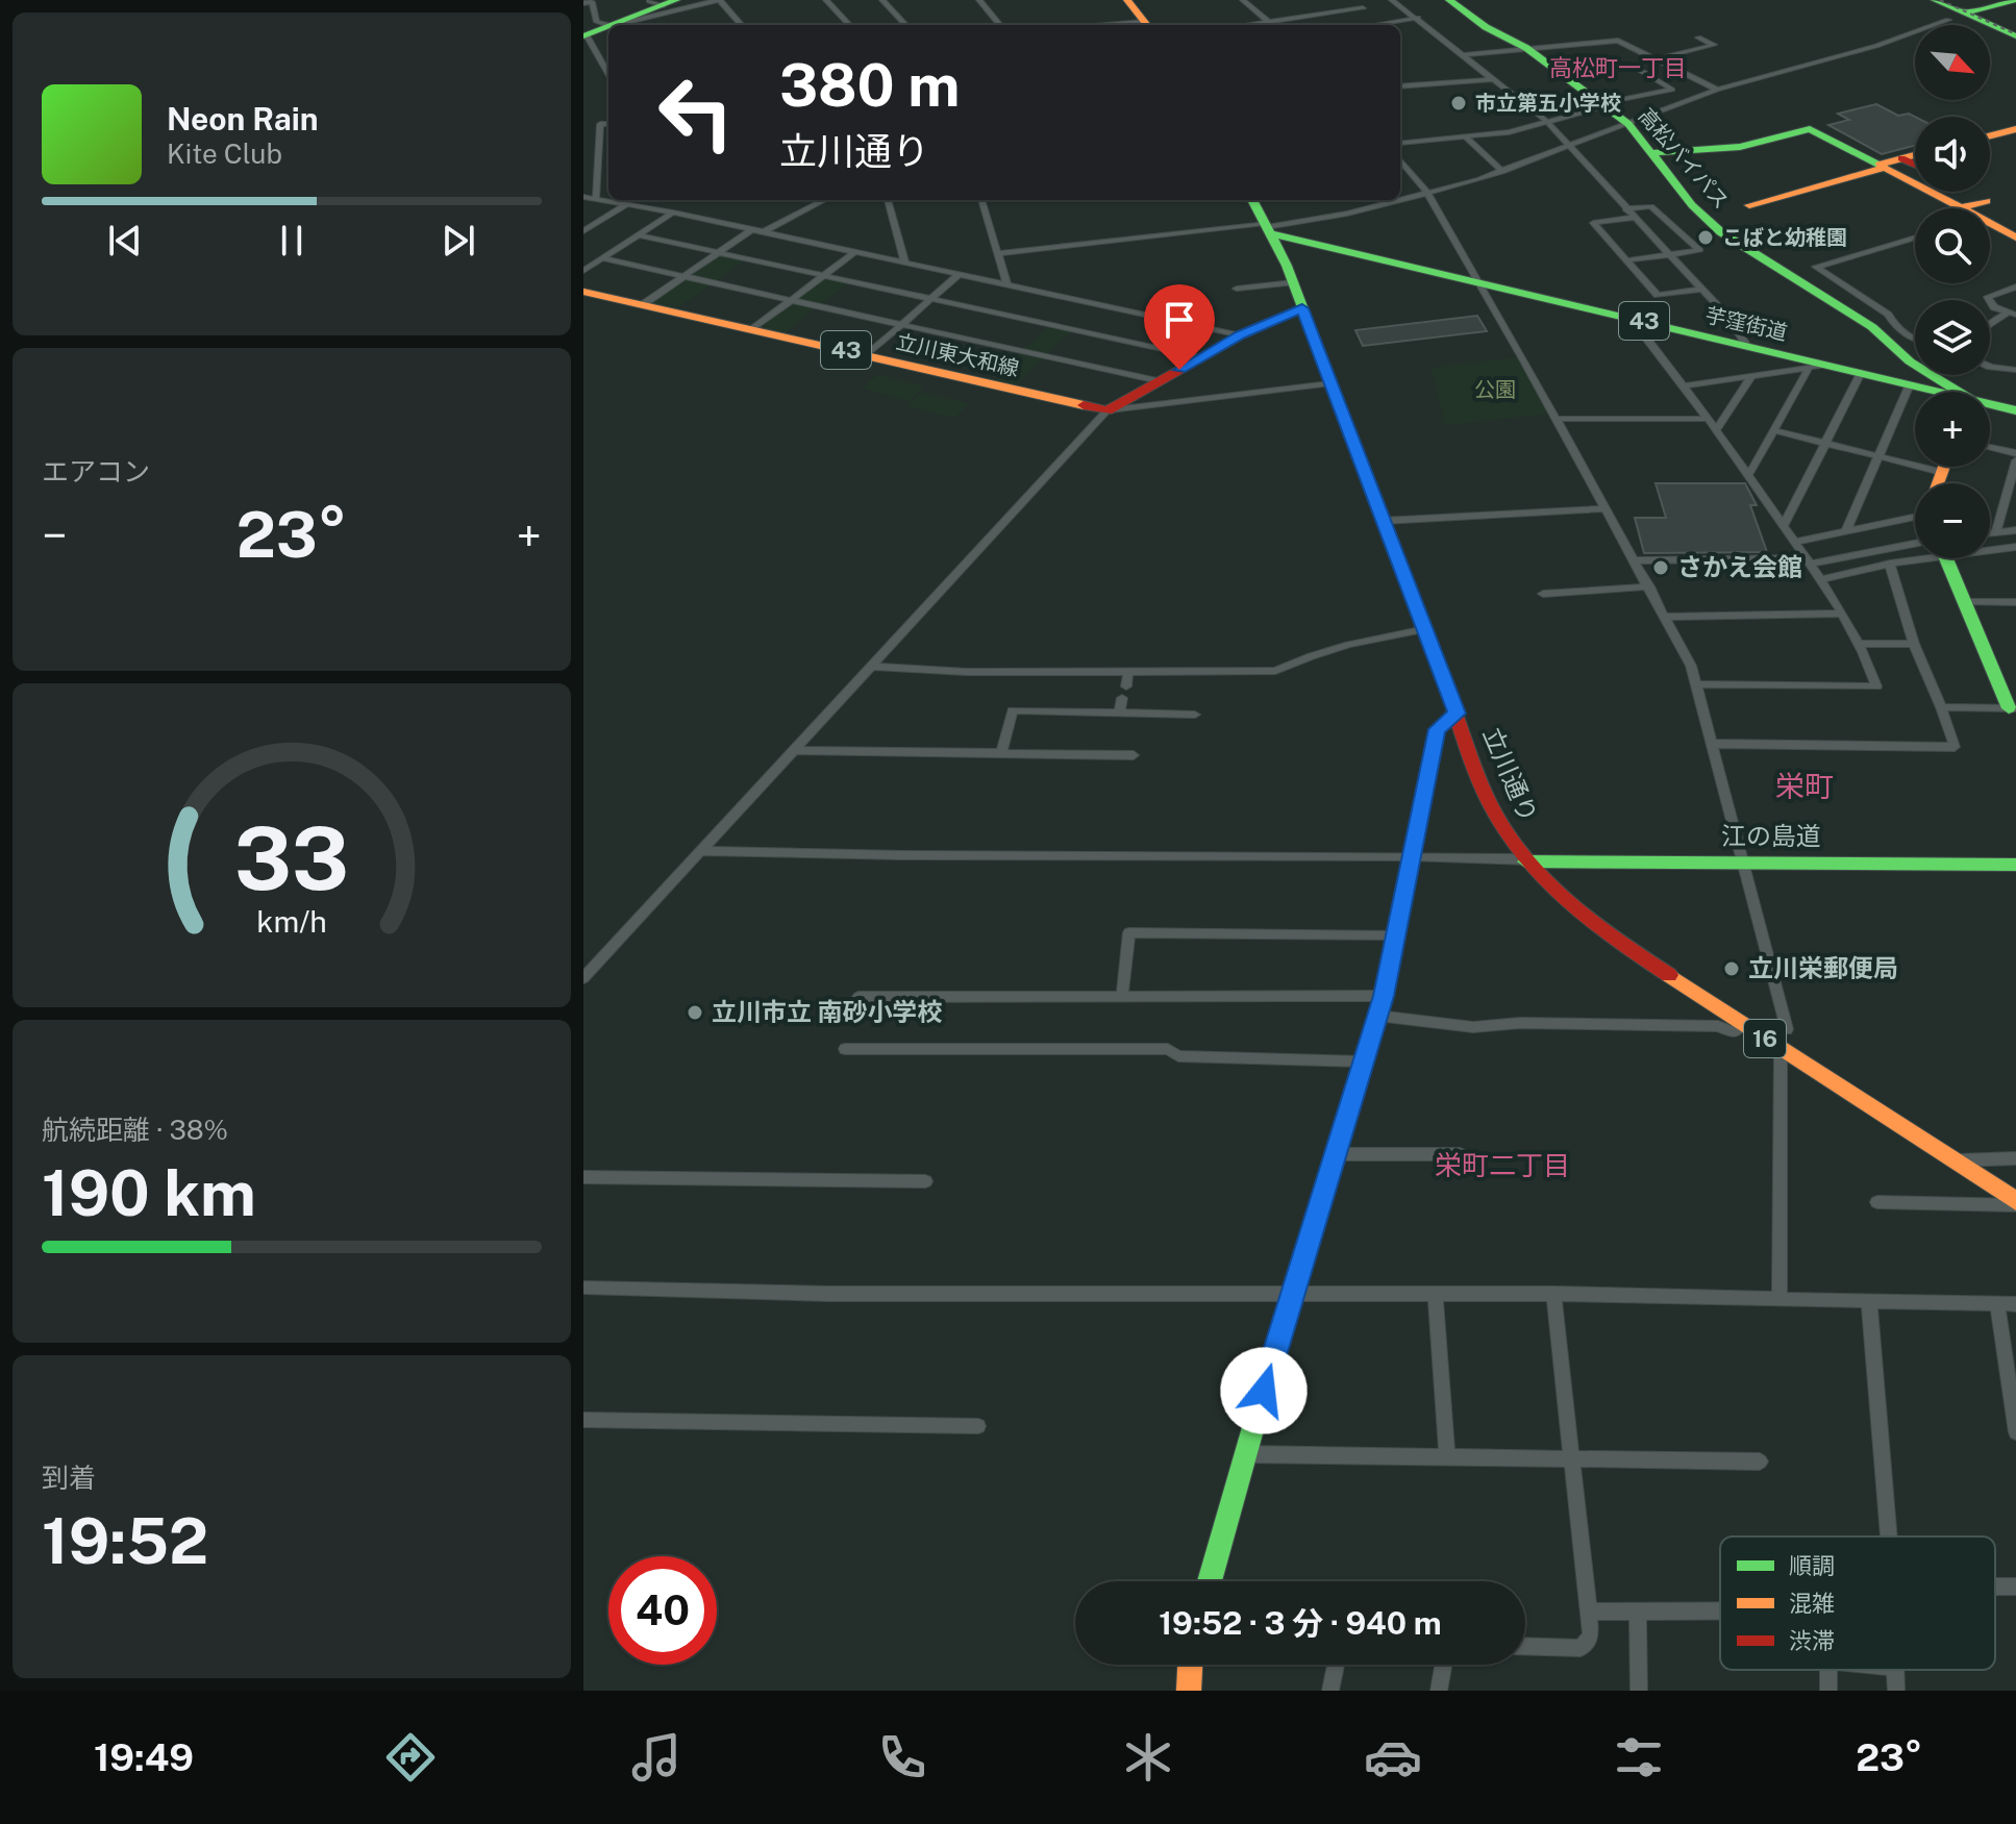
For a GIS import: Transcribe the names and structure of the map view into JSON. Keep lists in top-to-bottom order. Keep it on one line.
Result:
{"streets":{"main road":["高松バイパス","43","芋窪街道","立川東大和線","立川通り","江の島道","16"]},"crossings":[["芋窪街道","立川通り"],["立川通り","江の島道"]],"districts":["高松町一丁目","栄町","栄町二丁目"],"parks":["公園"],"places":["市立第五小学校","こばと幼稚園","さかえ会館","立川栄郵便局","立川市立 南砂小学校"],"legend":["順調","混雑","渋滞"],"north":"bottom right","page":{"map_buttons":["+","−"],"turn":["380 m","立川通り"],"song":["Neon Rain","Kite Club"],"tile":["エアコン",["航続距離 · 38%","190 km"],["到着","19:52"]],"heat":["−","23°","+"],"limit":"40","trip":"19:52 · 3 分 · 940 m","tabs":["19:49","23°"],"gauge":["33","km/h"]}}
